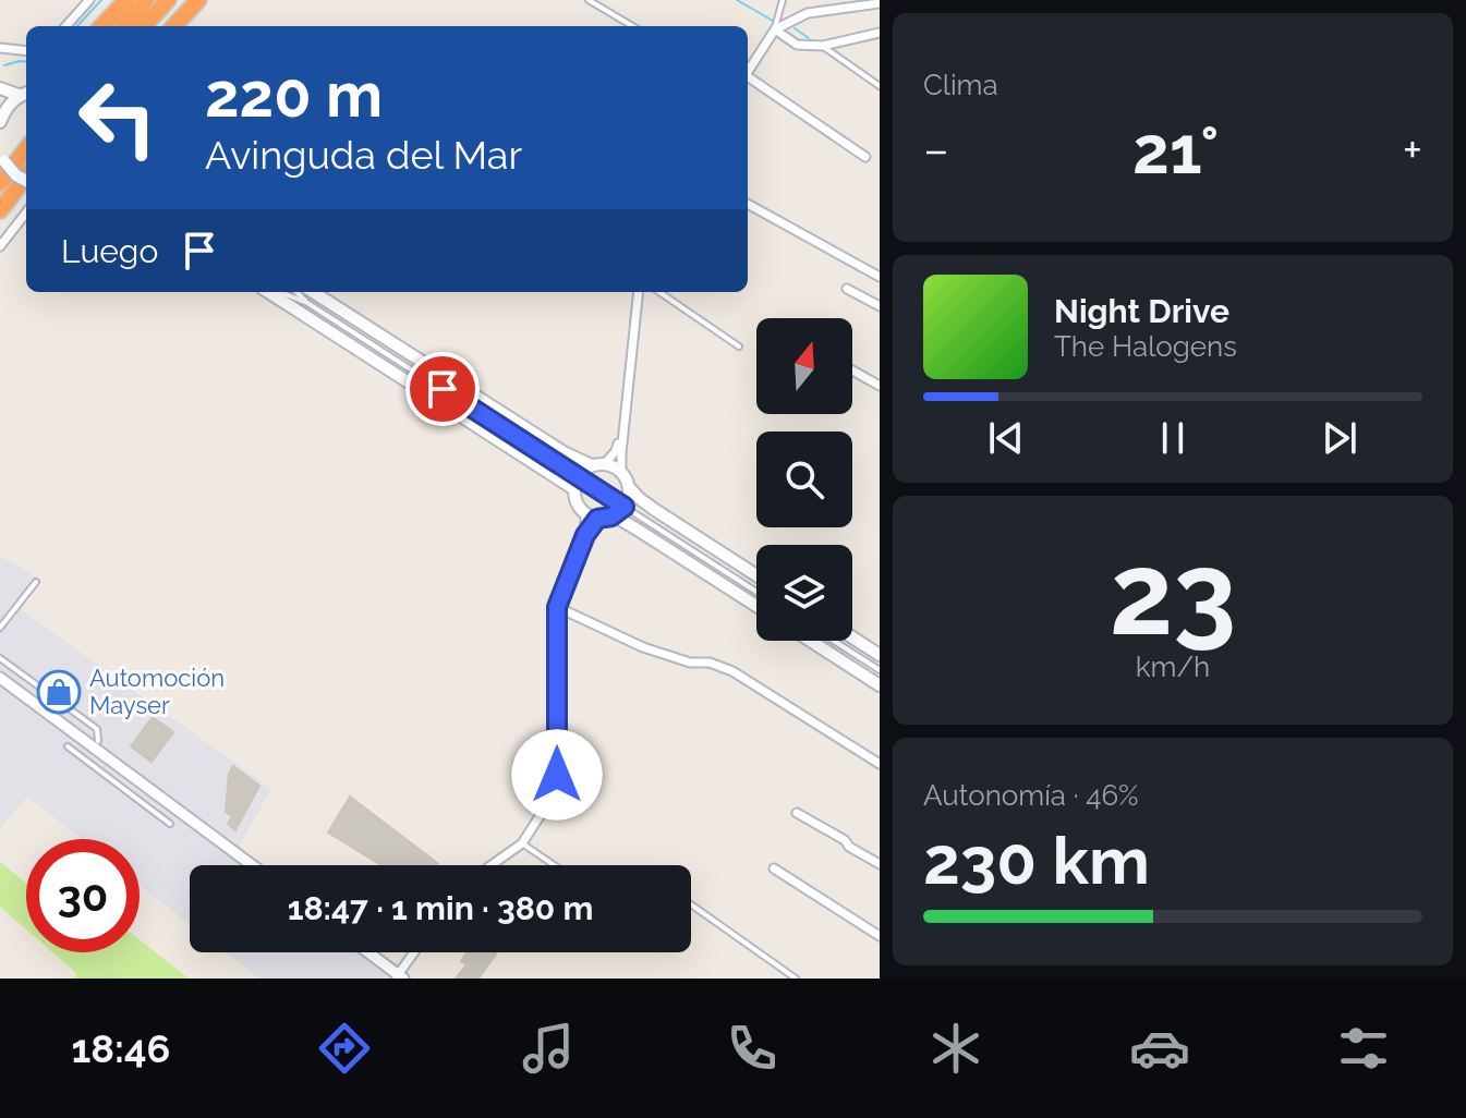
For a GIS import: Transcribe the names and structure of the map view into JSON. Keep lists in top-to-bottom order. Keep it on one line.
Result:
{"places":{"shop":["Automoción Mayser"]},"north":"top","page":{"tile":["Clima",["23","km/h"],["Autonomía · 46%","230 km"]],"turn":["220 m","Avinguda del Mar"],"heat":["−","21°","+"],"then":"Luego","song":["Night Drive","The Halogens"],"limit":"30","trip":"18:47 · 1 min · 380 m","tabs":"18:46"}}
